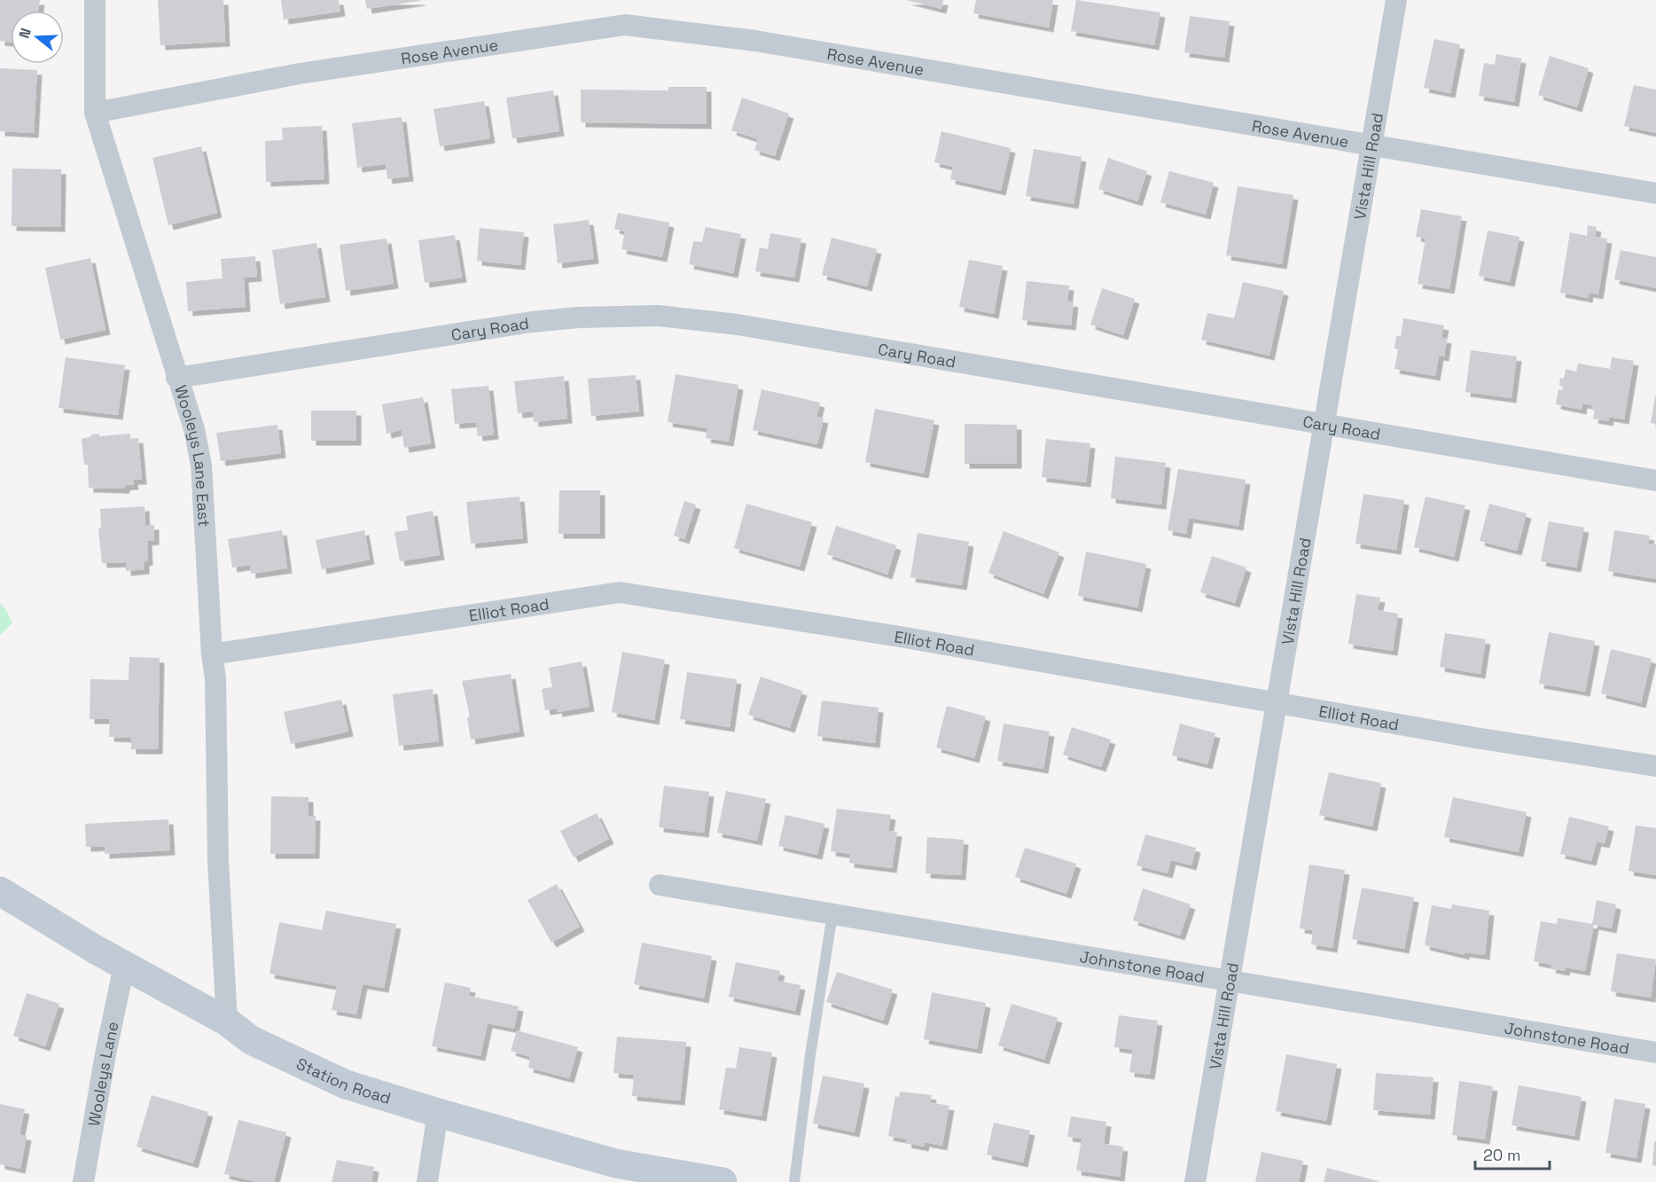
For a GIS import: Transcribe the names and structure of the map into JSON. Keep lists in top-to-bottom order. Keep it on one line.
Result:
{"streets":{"street":["Rose Avenue","Vista Hill Road","Cary Road","Wooleys Lane East","Elliot Road","Johnstone Road","Wooleys Lane","Station Road"]},"crossings":[["Rose Avenue","Vista Hill Road"],["Rose Avenue","Wooleys Lane East"],["Vista Hill Road","Cary Road"],["Vista Hill Road","Elliot Road"],["Vista Hill Road","Johnstone Road"],["Cary Road","Wooleys Lane East"],["Wooleys Lane East","Elliot Road"],["Wooleys Lane East","Station Road"],["Wooleys Lane","Station Road"]],"scale_bar":"20 m","north":"left"}
